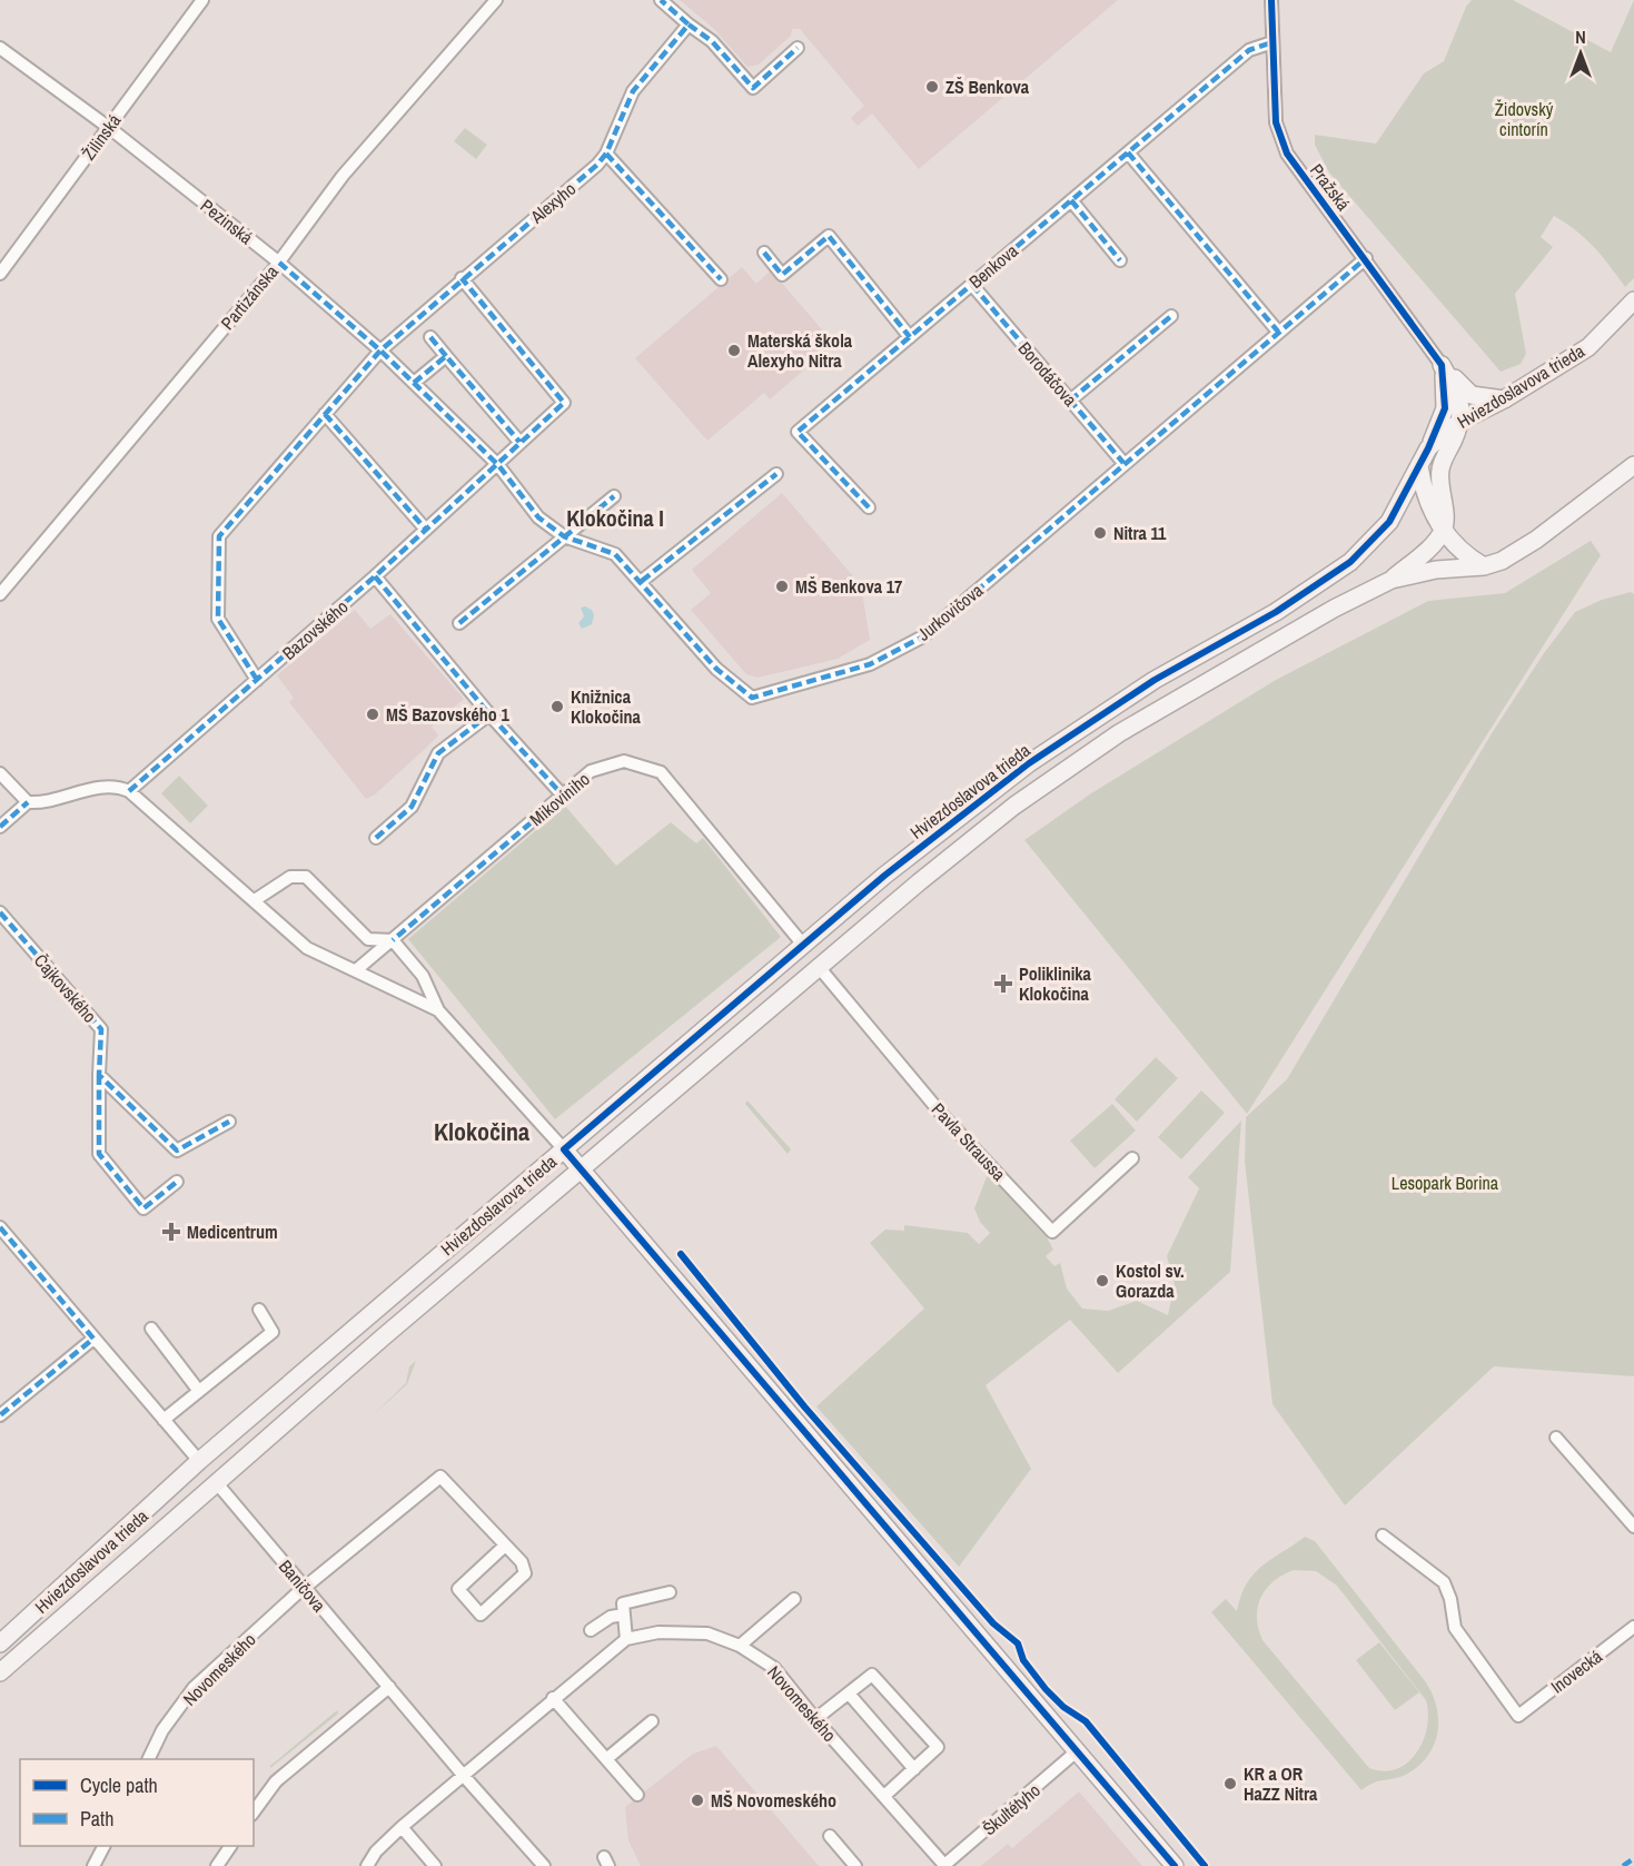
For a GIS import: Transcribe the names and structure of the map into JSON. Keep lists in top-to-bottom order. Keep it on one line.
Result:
{"streets":{"street":["Žilinská","Pražská","Alexyho","Pezinská","Benkova","Partizánska","Borodáčova","Hviezdoslavova trieda","Jurkovičova","Bazovského","Mikovíniho","Čajkovského","Pavla Straussa","Baničova","Novomeského","Inovecká","Škultétyho"]},"crossings":[["Žilinská","Pezinská"],["Pražská","Benkova"],["Pražská","Jurkovičova"],["Alexyho","Pezinská"],["Alexyho","Bazovského"],["Pezinská","Partizánska"],["Pezinská","Jurkovičova"],["Pezinská","Bazovského"],["Benkova","Borodáčova"],["Borodáčova","Jurkovičova"],["Hviezdoslavova trieda","Mikovíniho"],["Hviezdoslavova trieda","Pavla Straussa"],["Hviezdoslavova trieda","Baničova"],["Jurkovičova","Bazovského"],["Baničova","Novomeského"],["Novomeského","Škultétyho"]],"districts":["Klokočina I","Klokočina"],"parks":["Židovský cintorín","Lesopark Borina"],"places":{"other":["ZŠ Benkova","Materská škola Alexyho Nitra","Nitra 11","MŠ Benkova 17","Knižnica Klokočina","MŠ Bazovského 1","Kostol sv. Gorazda","KR a OR HaZZ Nitra","MŠ Novomeského"],"health":["Poliklinika Klokočina","Medicentrum"]},"legend":["Cycle path","Path"],"north":"top"}
